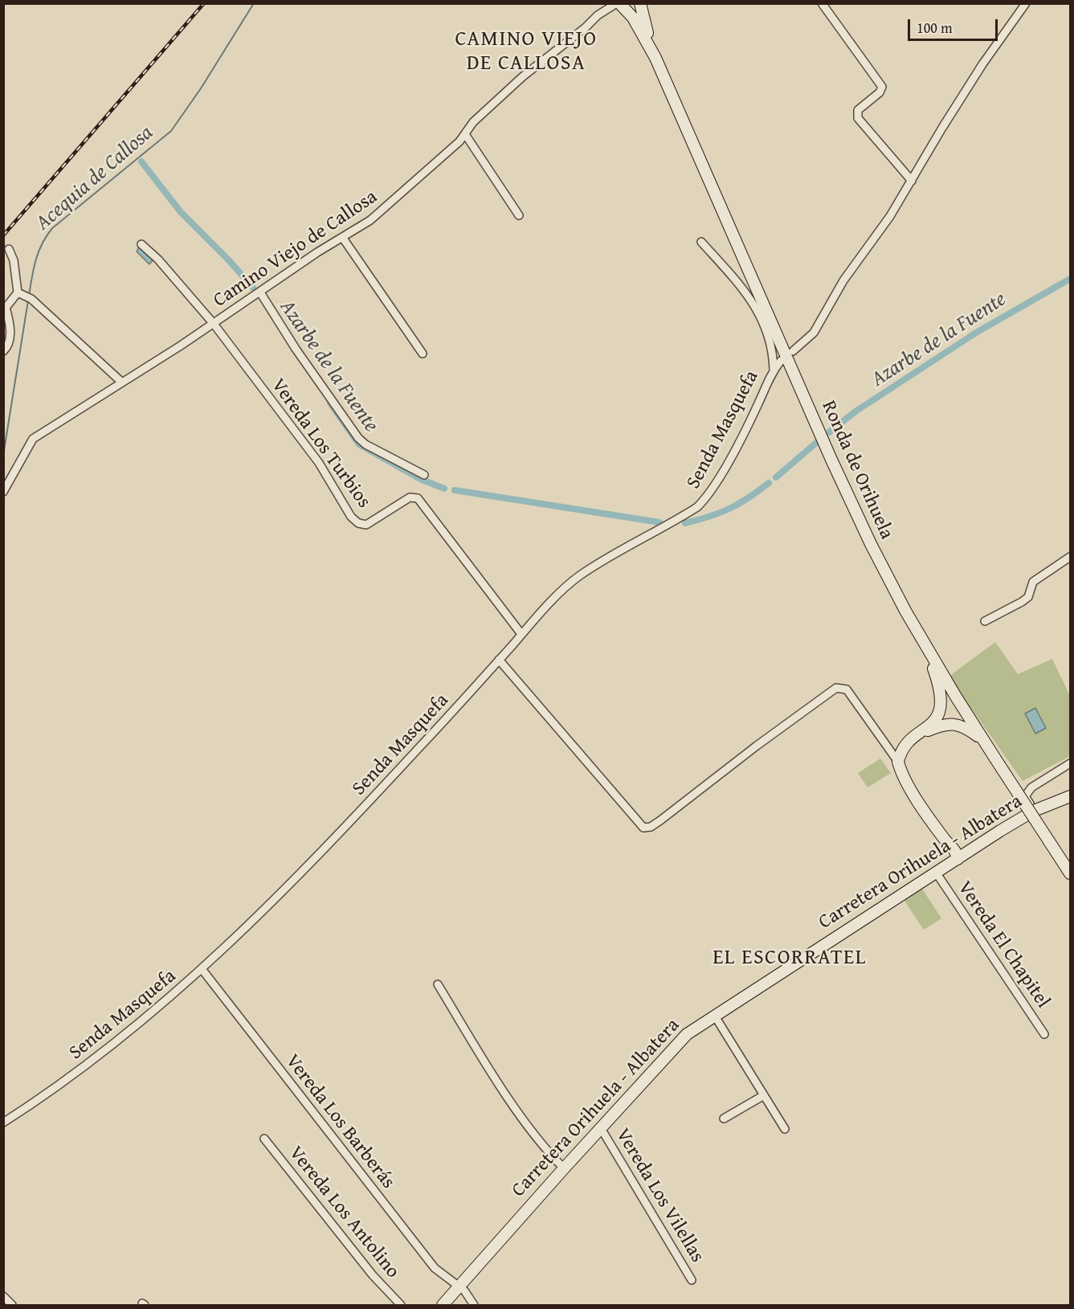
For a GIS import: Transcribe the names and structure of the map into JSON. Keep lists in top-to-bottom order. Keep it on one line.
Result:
{"streets":{"main road":["Ronda de Orihuela","Carretera Orihuela - Albatera"],"street":["Camino Viejo de Callosa","Senda Masquefa","Vereda Los Turbios","Vereda El Chapitel","Vereda Los Barberás","Vereda Los Vilellas","Vereda Los Antolino"]},"crossings":[["Camino Viejo de Callosa","Vereda Los Turbios"],["Senda Masquefa","Vereda Los Turbios"],["Senda Masquefa","Vereda Los Barberás"],["Carretera Orihuela - Albatera","Vereda El Chapitel"],["Carretera Orihuela - Albatera","Vereda Los Barberás"],["Carretera Orihuela - Albatera","Vereda Los Vilellas"]],"districts":["CAMINO VIEJO DE CALLOSA","EL ESCORRATEL"],"water":["Acequia de Callosa","Azarbe de la Fuente"],"scale_bar":"100 m"}
